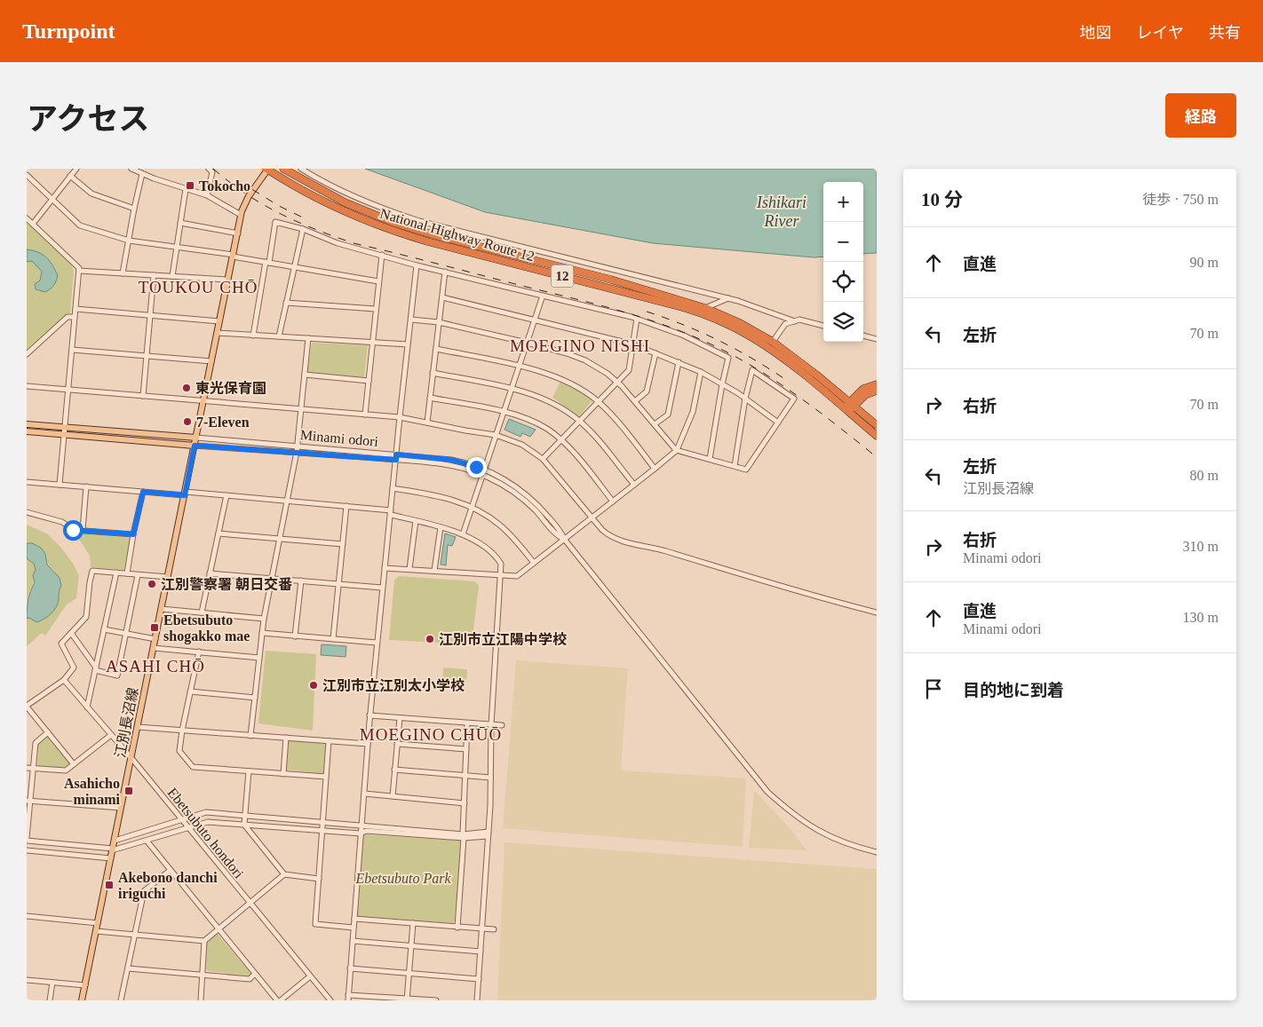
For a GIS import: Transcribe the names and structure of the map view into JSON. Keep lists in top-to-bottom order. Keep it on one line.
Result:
{"streets":{"highway":["National Highway Route 12","12"],"main road":["Minami odori","江別長沼線"],"street":["Ebetsubuto hondori"]},"crossings":[["National Highway Route 12","江別長沼線"],["Minami odori","江別長沼線"],["江別長沼線","Ebetsubuto hondori"]],"districts":["TOUKOU CHŌ","MOEGINO NISHI","ASAHI CHŌ","MOEGINO CHŪŌ"],"water":["Ishikari River"],"parks":["Ebetsubuto Park"],"places":{"transit":["Tokocho","Ebetsubuto shogakko mae","Asahicho minami","Akebono danchi iriguchi"],"other":["東光保育園","7-Eleven","江別警察署 朝日交番","江別市立江陽中学校","江別市立江別太小学校"]},"page":{"header":"Turnpoint","nav":["地図","レイヤ","共有"],"title":"アクセス","buttons":"経路","heading":["10 分","徒歩 · 750 m"],"map_buttons":["+","−"],"list":[["直進","90 m"],["左折","70 m"],["右折","70 m"],["左折","江別長沼線","80 m"],["右折","Minami odori","310 m"],["直進","Minami odori","130 m"],"目的地に到着"]}}
